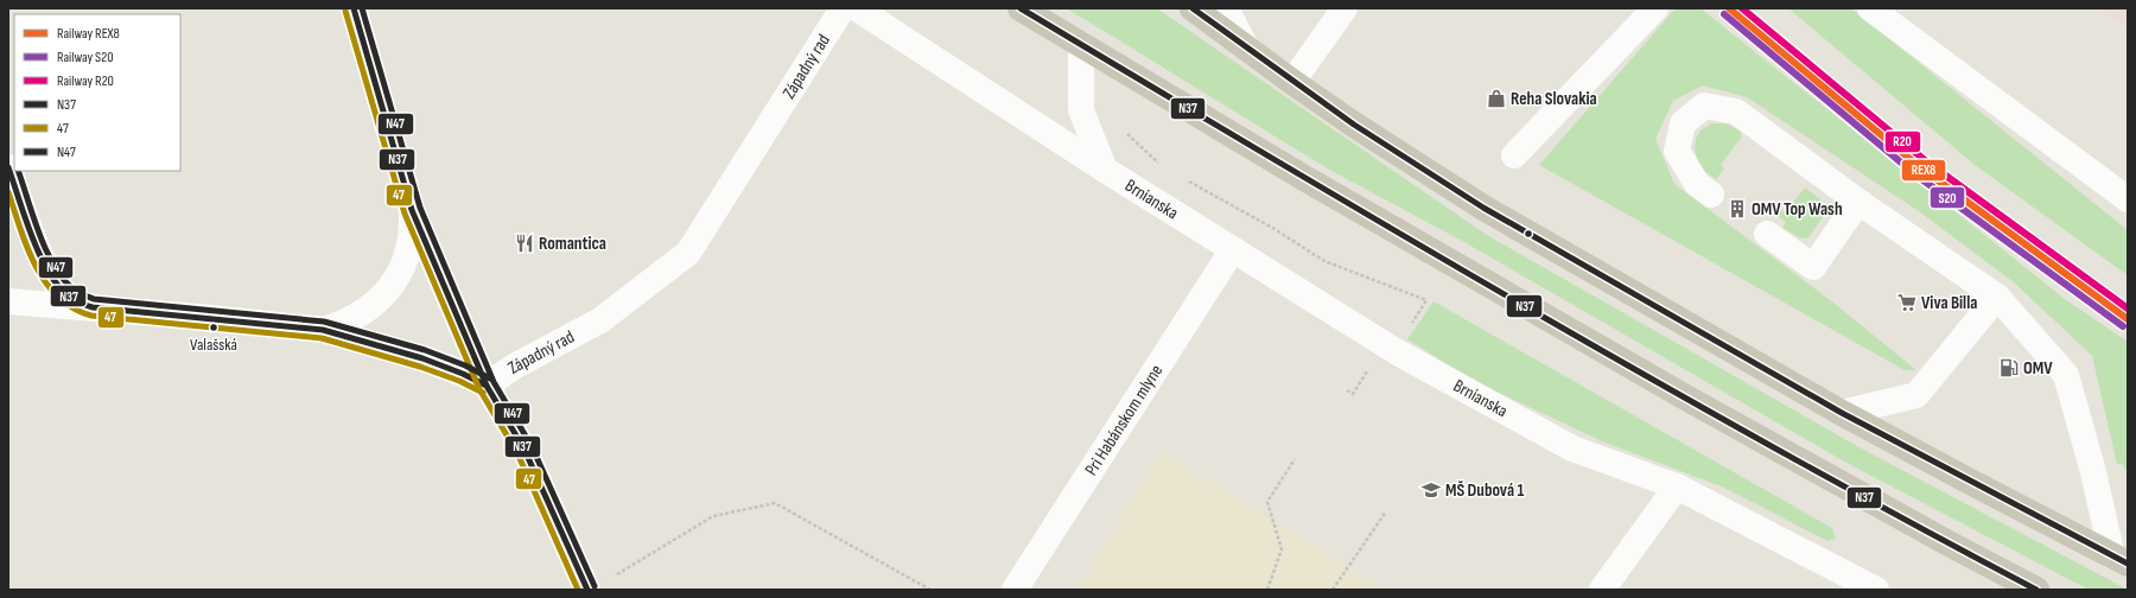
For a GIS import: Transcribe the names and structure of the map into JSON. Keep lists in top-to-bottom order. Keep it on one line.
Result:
{"streets":{"street":["Západný rad","Brnianska","Pri Habánskom mlyne"]},"crossings":[["Brnianska","Pri Habánskom mlyne"]],"places":{"shop":["Reha Slovakia"],"building":["OMV Top Wash"],"restaurant":["Romantica"],"supermarket":["Viva Billa"],"other":["Valašská"],"fuel station":["OMV"],"school or university":["MŠ Dubová 1"]},"lines":["rail line REX8","rail line R20","transit line N37","transit line N47","transit line 47","rail line S20"],"legend":["Railway REX8","Railway S20","Railway R20","N37","47","N47"]}
